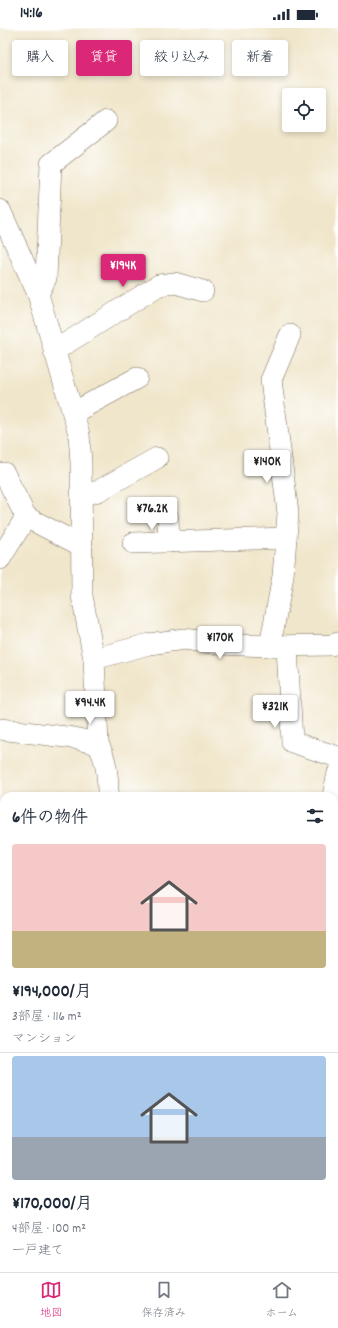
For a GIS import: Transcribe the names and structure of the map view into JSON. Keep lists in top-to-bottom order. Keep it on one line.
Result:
{"page":{"status":"14:16","chip":["購入","賃貸","絞り込み","新着"],"price":["¥194K","¥140K","¥76.2K","¥170K","¥94.4K","¥321K"],"heading":"6件の物件","list":[{"name":"¥194,000/月","note":"3部屋 · 116 m² · マンション"},{"name":"¥170,000/月","note":"4部屋 · 100 m² · 一戸建て"}],"tabs":["地図","保存済み","ホーム"]}}
